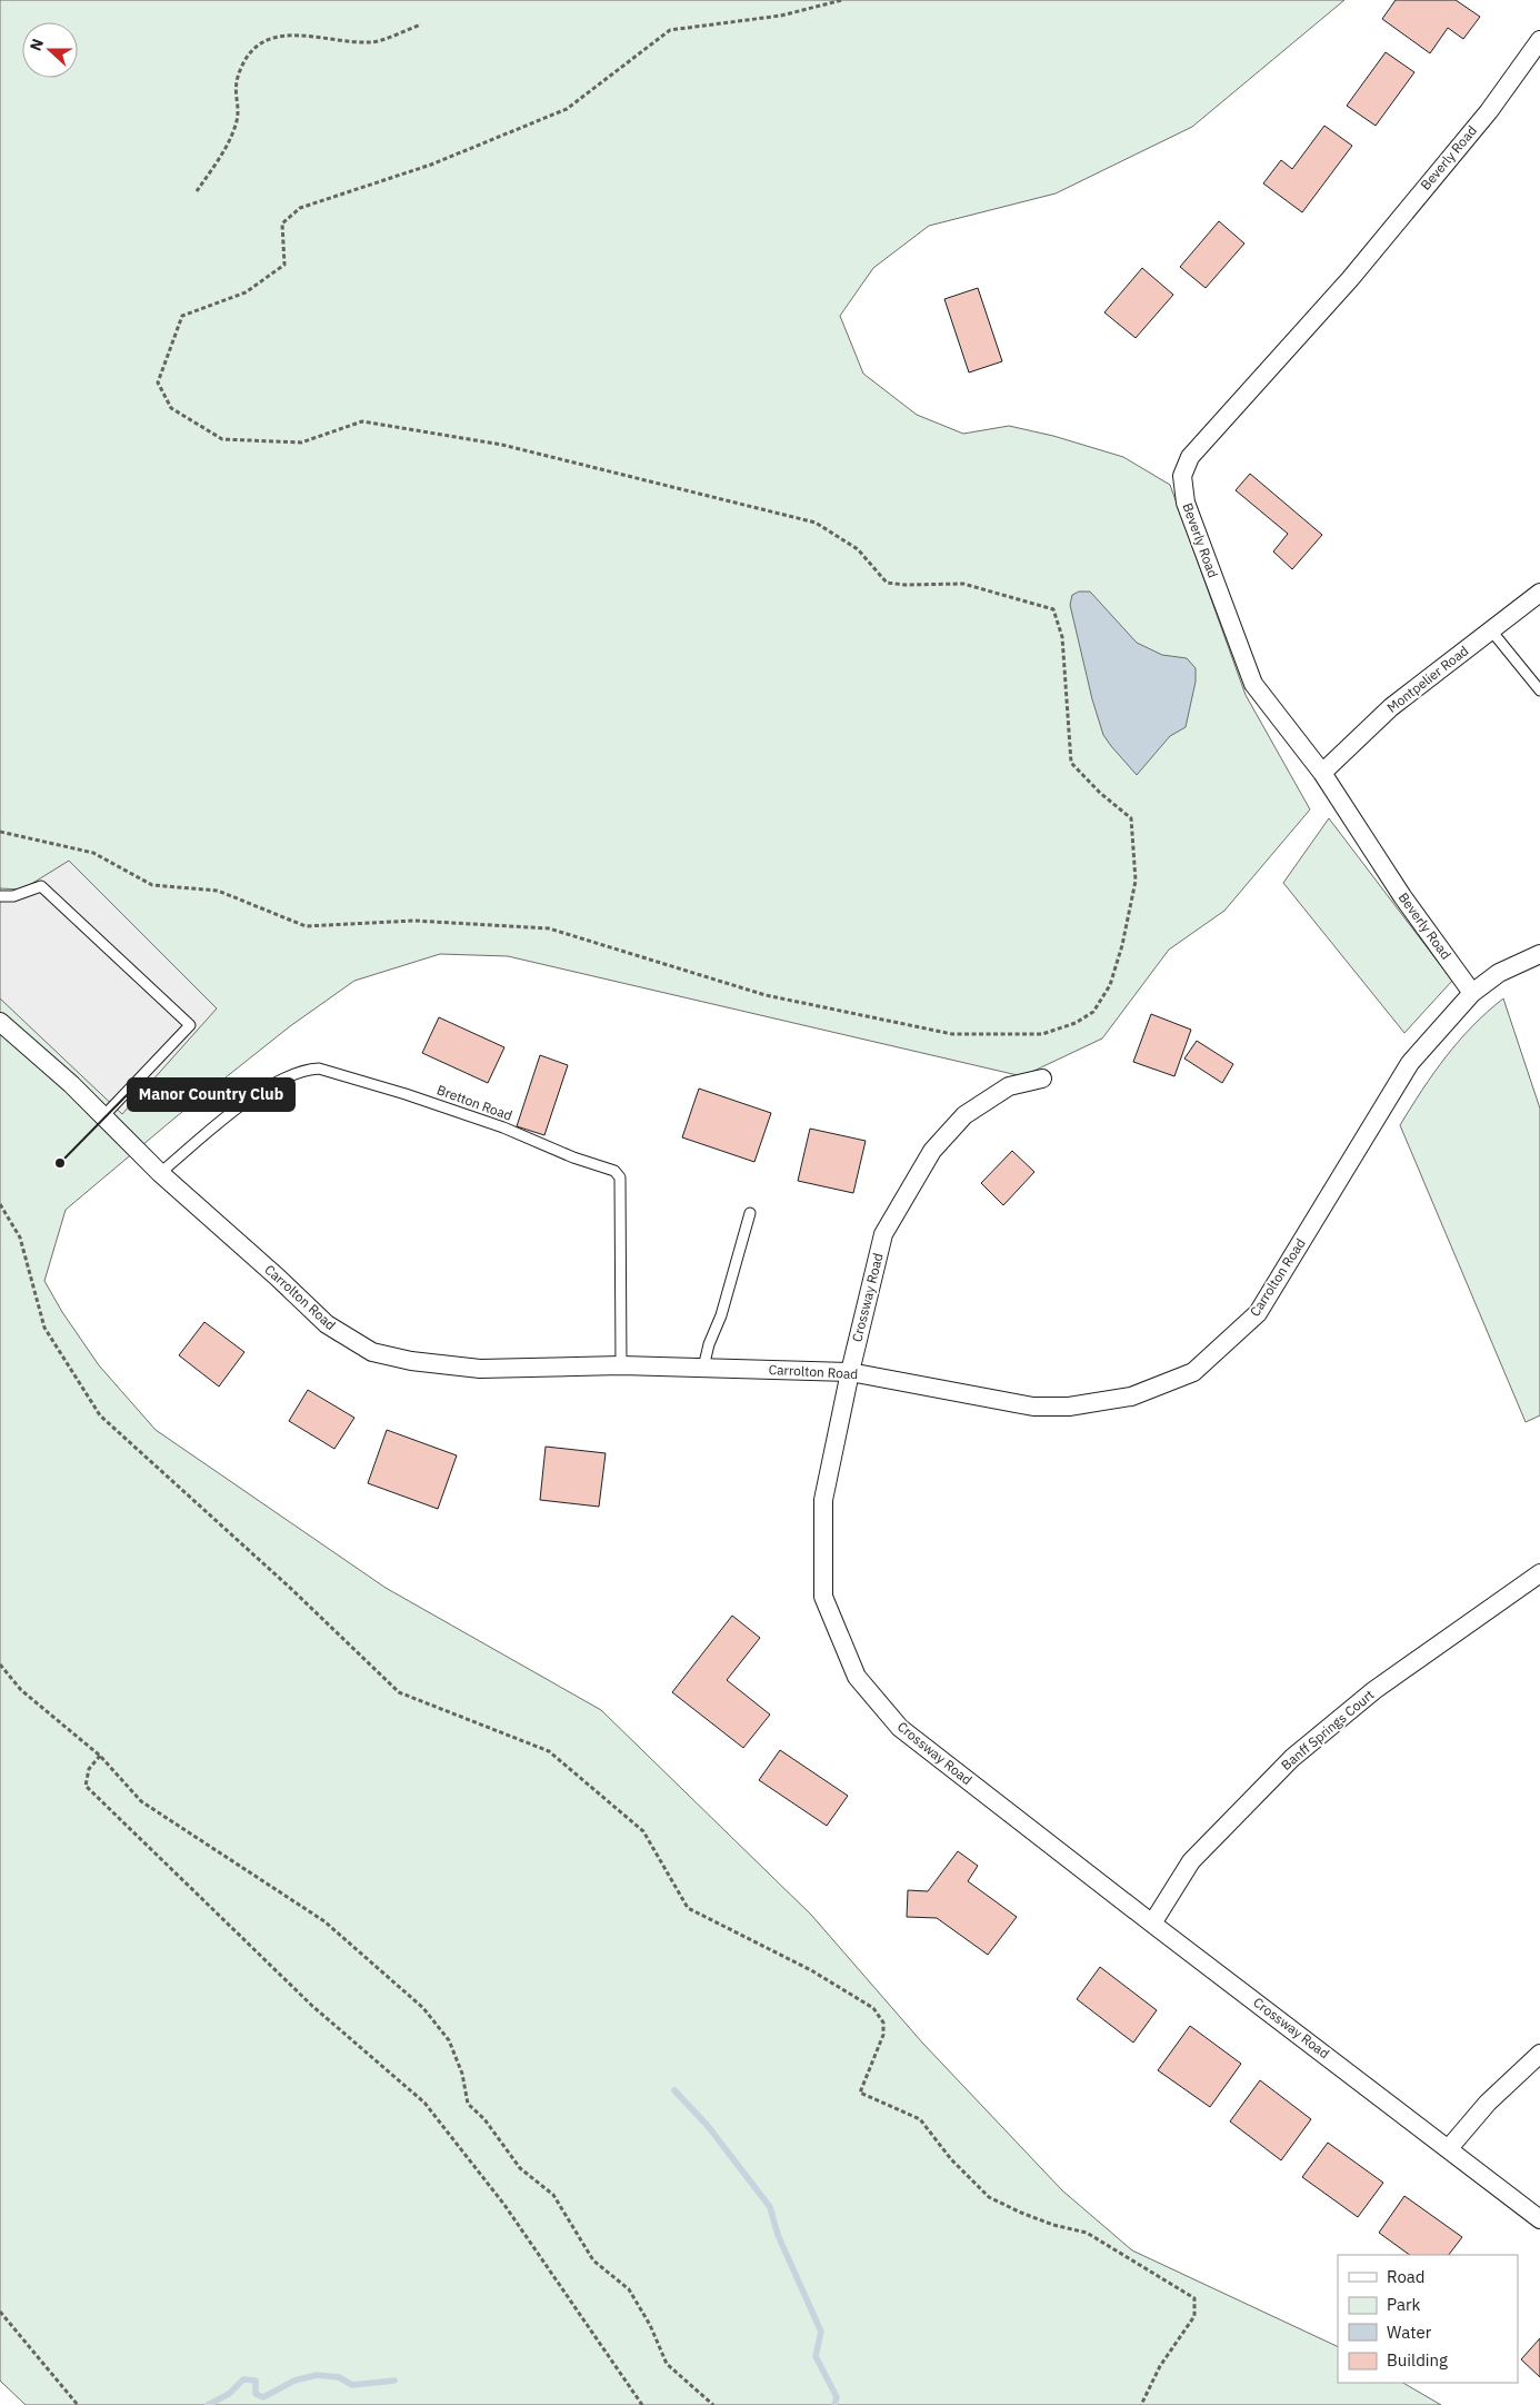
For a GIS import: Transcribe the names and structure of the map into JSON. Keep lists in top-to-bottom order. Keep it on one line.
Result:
{"streets":{"street":["Beverly Road","Montpelier Road","Carrolton Road","Crossway Road","Banff Springs Court"],"lane":["Bretton Road"]},"crossings":[["Beverly Road","Montpelier Road"],["Beverly Road","Carrolton Road"],["Bretton Road","Carrolton Road"],["Carrolton Road","Crossway Road"],["Crossway Road","Banff Springs Court"]],"places":["Manor Country Club"],"legend":["Road","Park","Water","Building"],"north":"left"}
